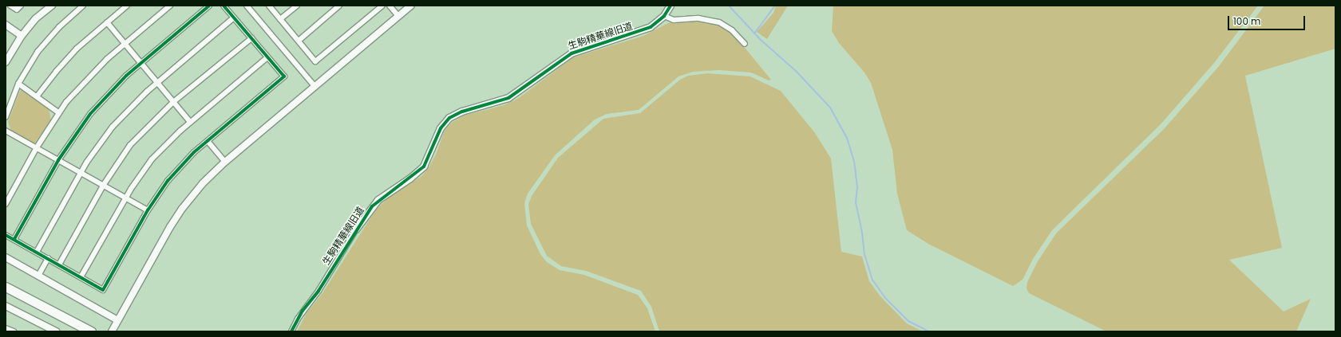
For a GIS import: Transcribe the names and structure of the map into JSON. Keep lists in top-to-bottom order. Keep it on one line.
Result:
{"streets":{"street":["生駒精華線旧道"]},"scale_bar":"100 m"}
